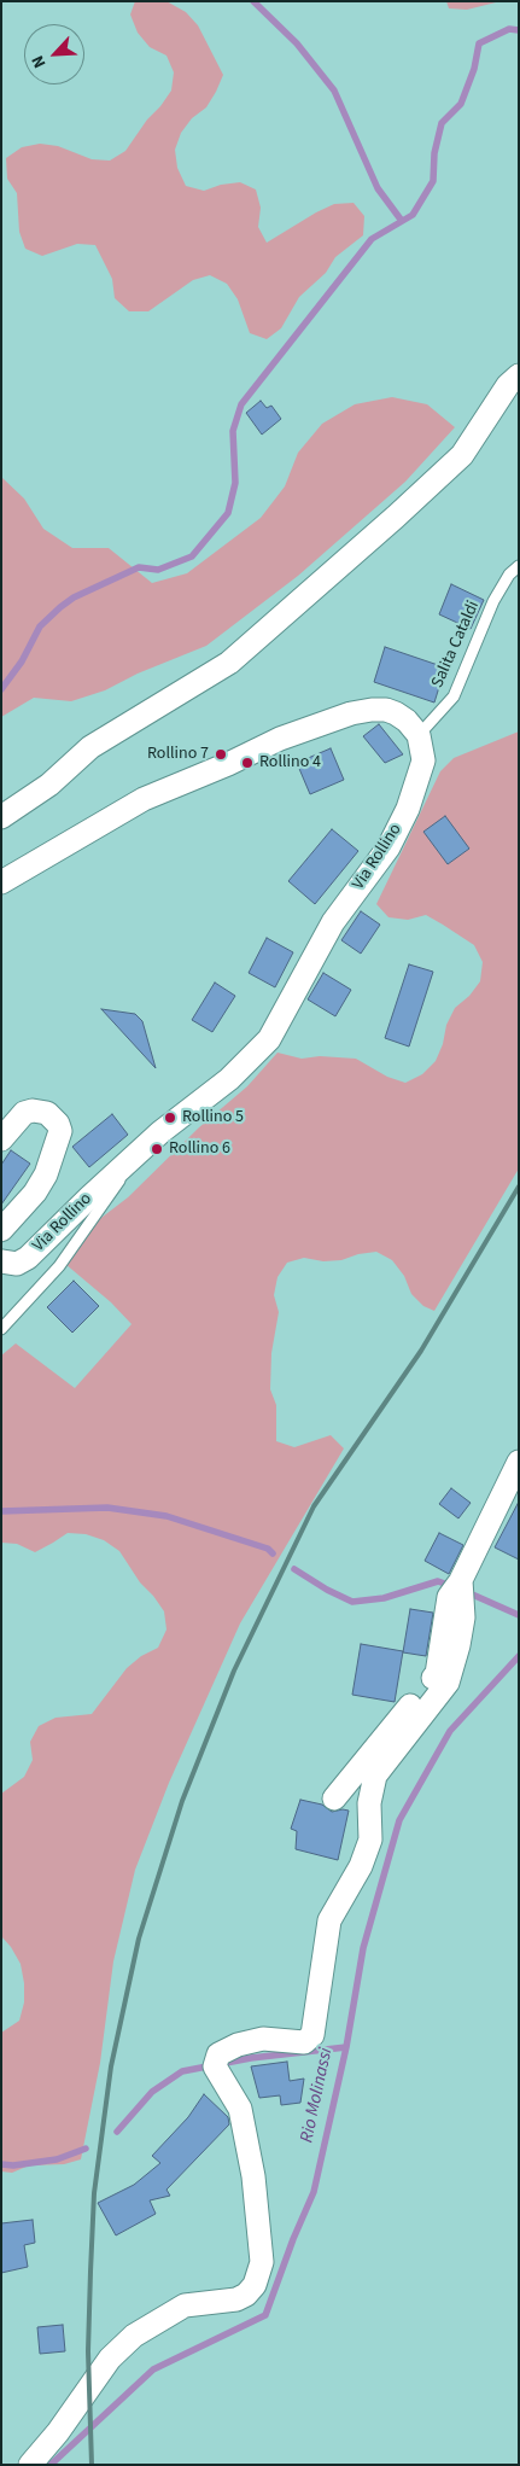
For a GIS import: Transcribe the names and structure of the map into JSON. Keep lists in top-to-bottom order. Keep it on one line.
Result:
{"streets":{"street":["Via Rollino"],"lane":["Salita Cataldi"]},"crossings":[["Salita Cataldi","Via Rollino"]],"water":["Rio Molinassi"],"places":["Rollino 7","Rollino 4","Rollino 5","Rollino 6"],"north":"bottom left"}
